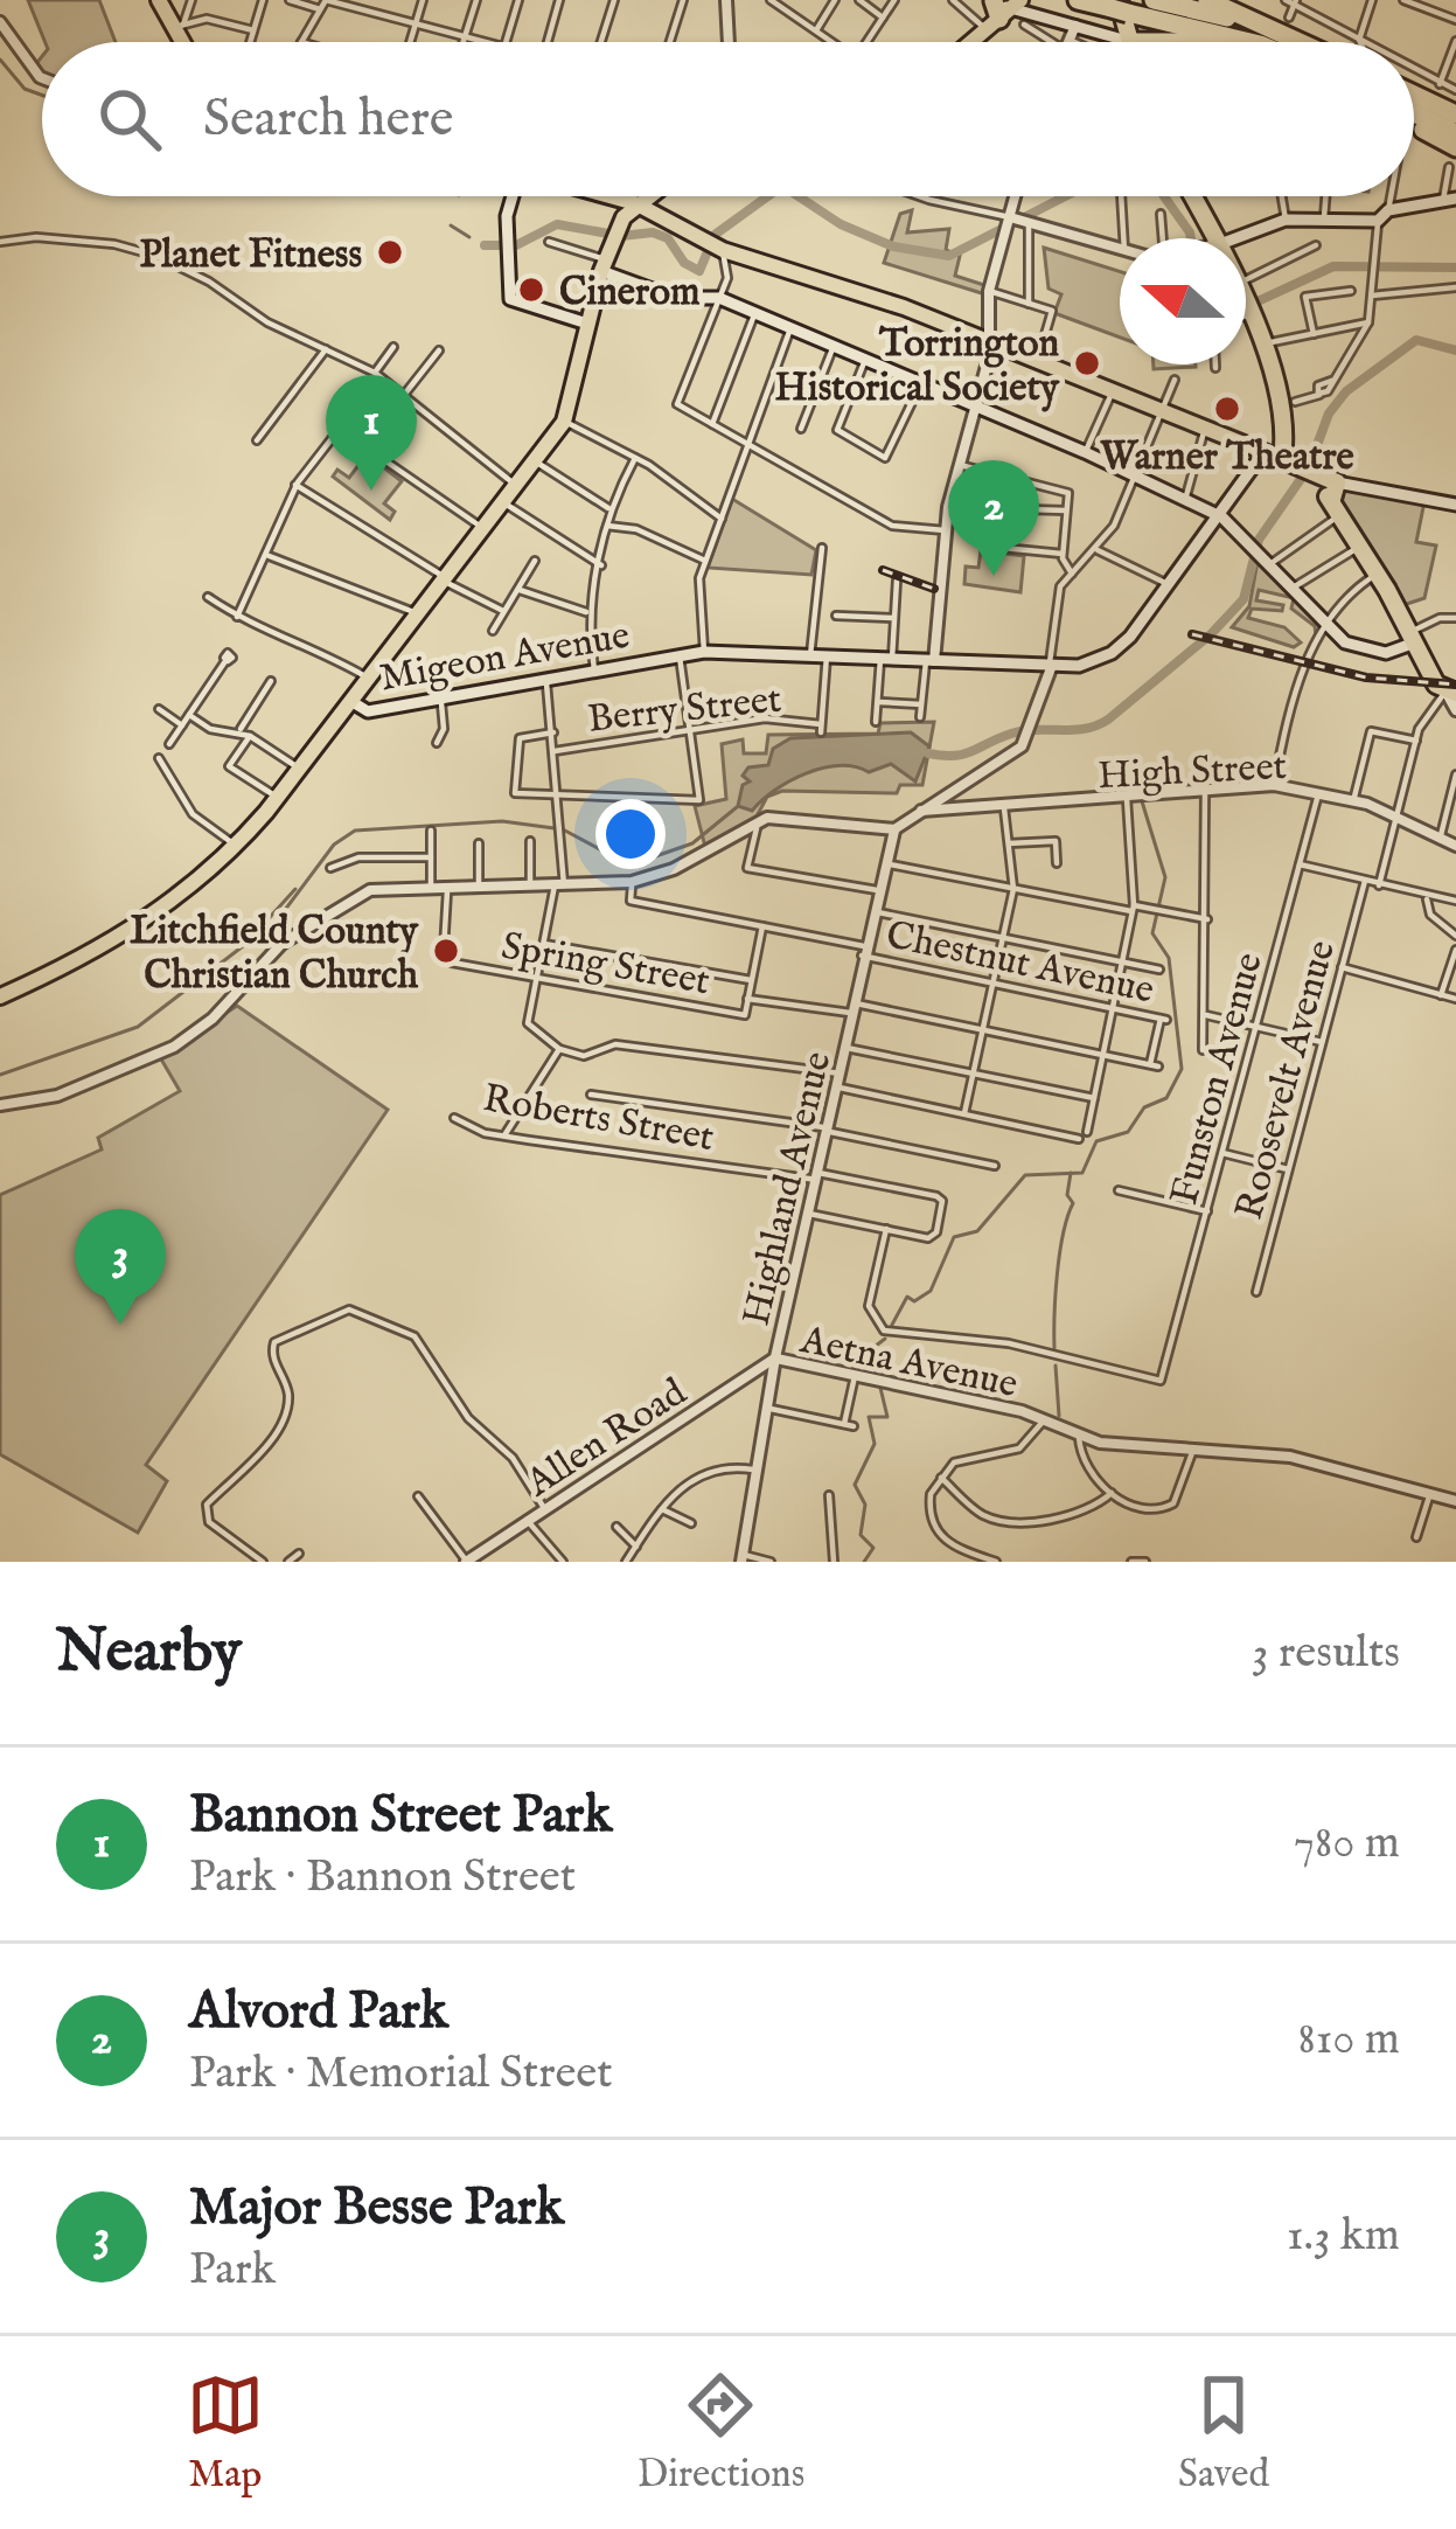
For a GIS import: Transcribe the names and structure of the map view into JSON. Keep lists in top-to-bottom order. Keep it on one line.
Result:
{"streets":{"main road":["Migeon Avenue"],"street":["Berry Street","High Street","Chestnut Avenue","Spring Street","Funston Avenue","Roosevelt Avenue","Roberts Street","Highland Avenue","Aetna Avenue","Allen Road"]},"crossings":[["Migeon Avenue","Berry Street"],["High Street","Funston Avenue"],["Chestnut Avenue","Highland Avenue"],["Funston Avenue","Roberts Street"],["Roberts Street","Highland Avenue"],["Highland Avenue","Aetna Avenue"],["Highland Avenue","Allen Road"],["Aetna Avenue","Allen Road"]],"places":["Planet Fitness","Cinerom","Torrington Historical Society","Warner Theatre","Litchfield County Christian Church"],"north":"left","page":{"search":"Search here","pins":["1","2","3"],"heading":["Nearby","3 results"],"list":[{"mark":"1","name":"Bannon Street Park","note":"Park · Bannon Street","value":"780 m"},{"mark":"2","name":"Alvord Park","note":"Park · Memorial Street","value":"810 m"},{"mark":"3","name":"Major Besse Park","note":"Park","value":"1.3 km"}],"nav":["Map","Directions","Saved"]}}
